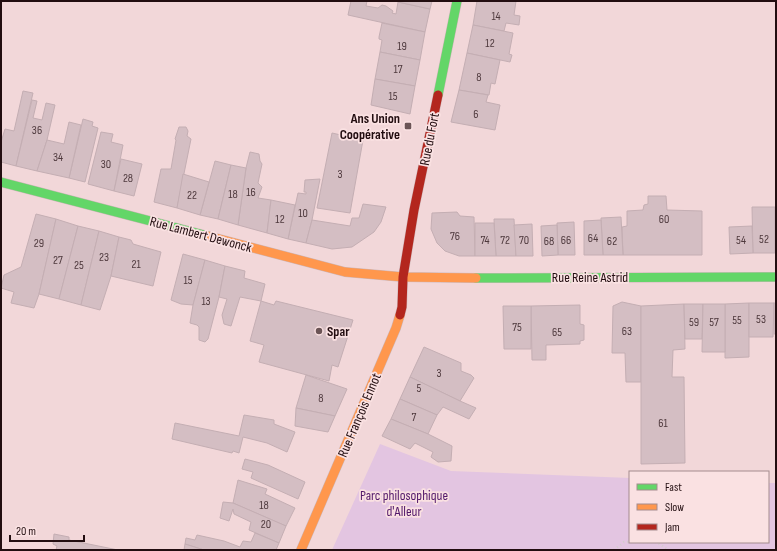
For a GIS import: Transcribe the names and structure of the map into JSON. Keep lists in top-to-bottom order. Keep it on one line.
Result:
{"streets":{"street":["Rue du Fort","Rue Lambert Dewonck","Rue Reine Astrid","Rue François Ennot"]},"crossings":[["Rue du Fort","Rue Lambert Dewonck"],["Rue du Fort","Rue Reine Astrid"],["Rue du Fort","Rue François Ennot"],["Rue Lambert Dewonck","Rue Reine Astrid"],["Rue Lambert Dewonck","Rue François Ennot"],["Rue Reine Astrid","Rue François Ennot"]],"parks":["Parc philosophique d'Alleur"],"places":{"transit":["Ans Union Coopérative"],"other":["Spar"]},"house_numbers":["14","12","19","17","8","15","6","36","34","30","3","28","16","18","22","10","12","60","76","64","52","74","72","70","66","54","68","62","29","23","27","21","25","15","13","53","55","59","57","75","63","65","3","5","8","7","61","18","20"],"legend":["Fast","Slow","Jam"],"scale_bar":"20 m"}
